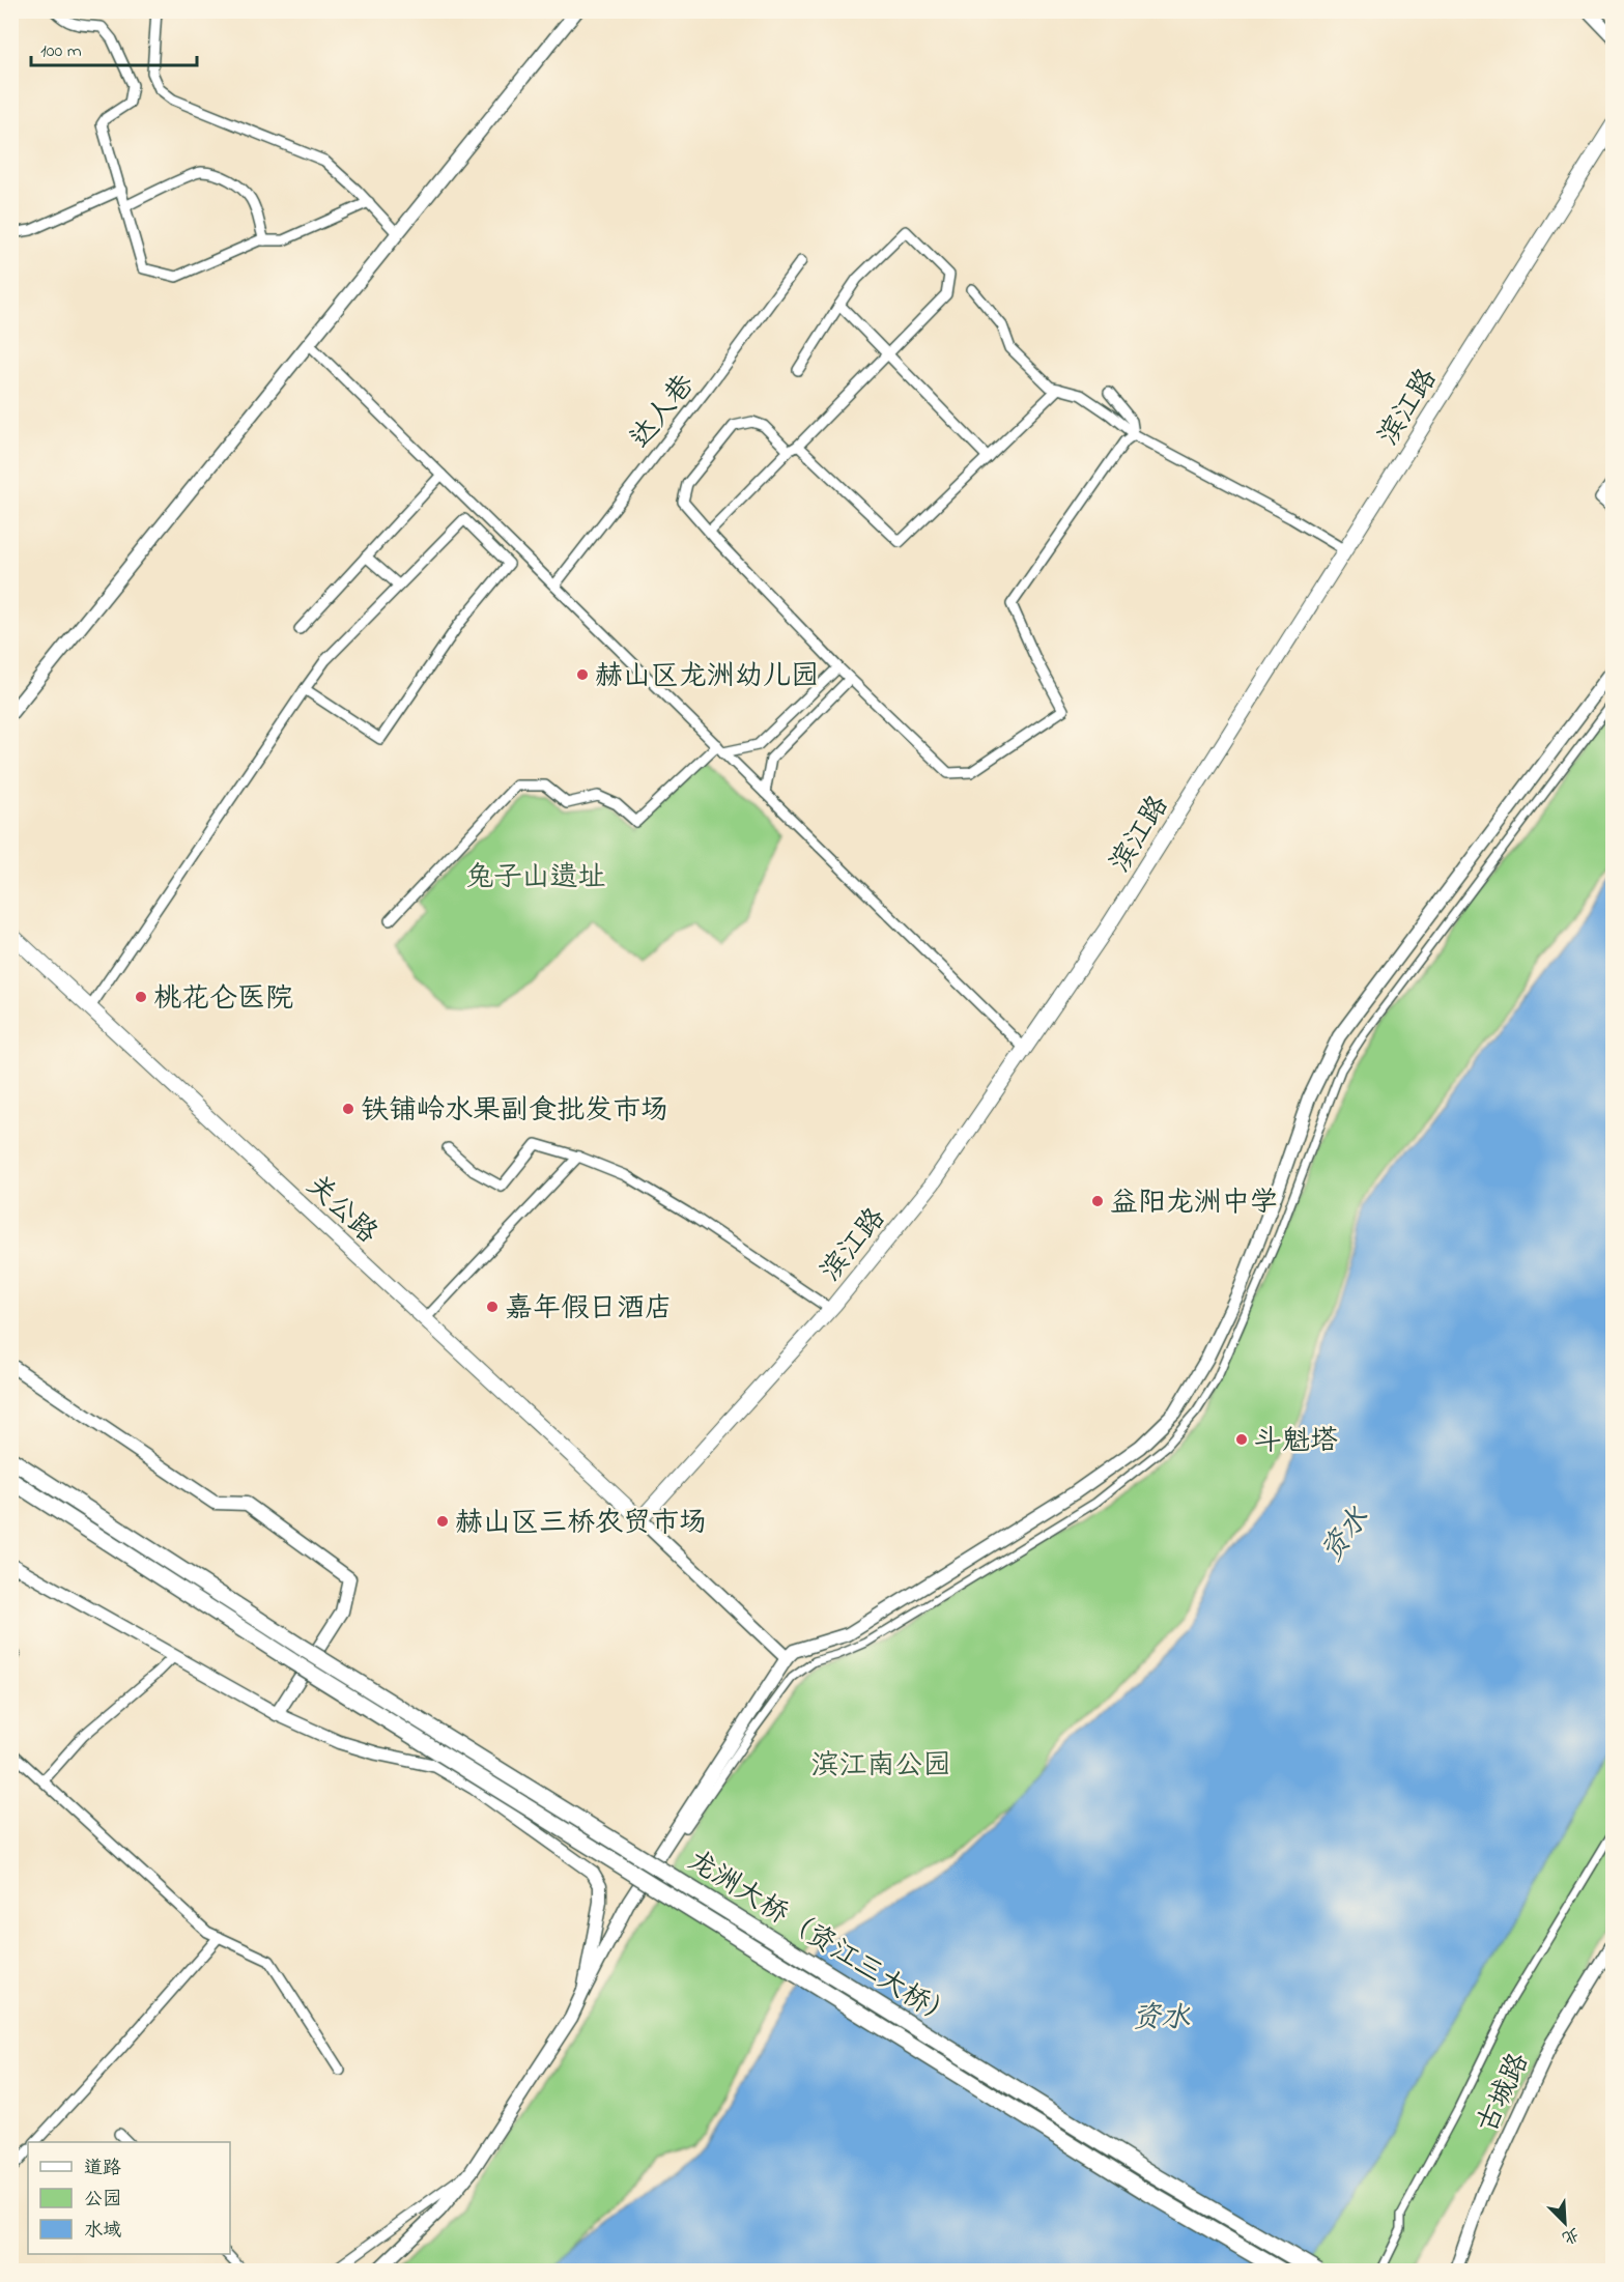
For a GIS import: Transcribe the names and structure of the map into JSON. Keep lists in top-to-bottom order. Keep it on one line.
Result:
{"streets":{"main road":["滨江路","关公路","龙洲大桥（资江三大桥）"],"street":["达人巷","古城路"]},"crossings":[["滨江路","关公路"]],"water":["资水"],"parks":["兔子山遗址","滨江南公园"],"places":["赫山区龙洲幼儿园","桃花仑医院","铁铺岭水果副食批发市场","益阳龙洲中学","嘉年假日酒店","斗魁塔","赫山区三桥农贸市场"],"legend":["道路","公园","水域"],"scale_bar":"100 m","north":"bottom right"}
